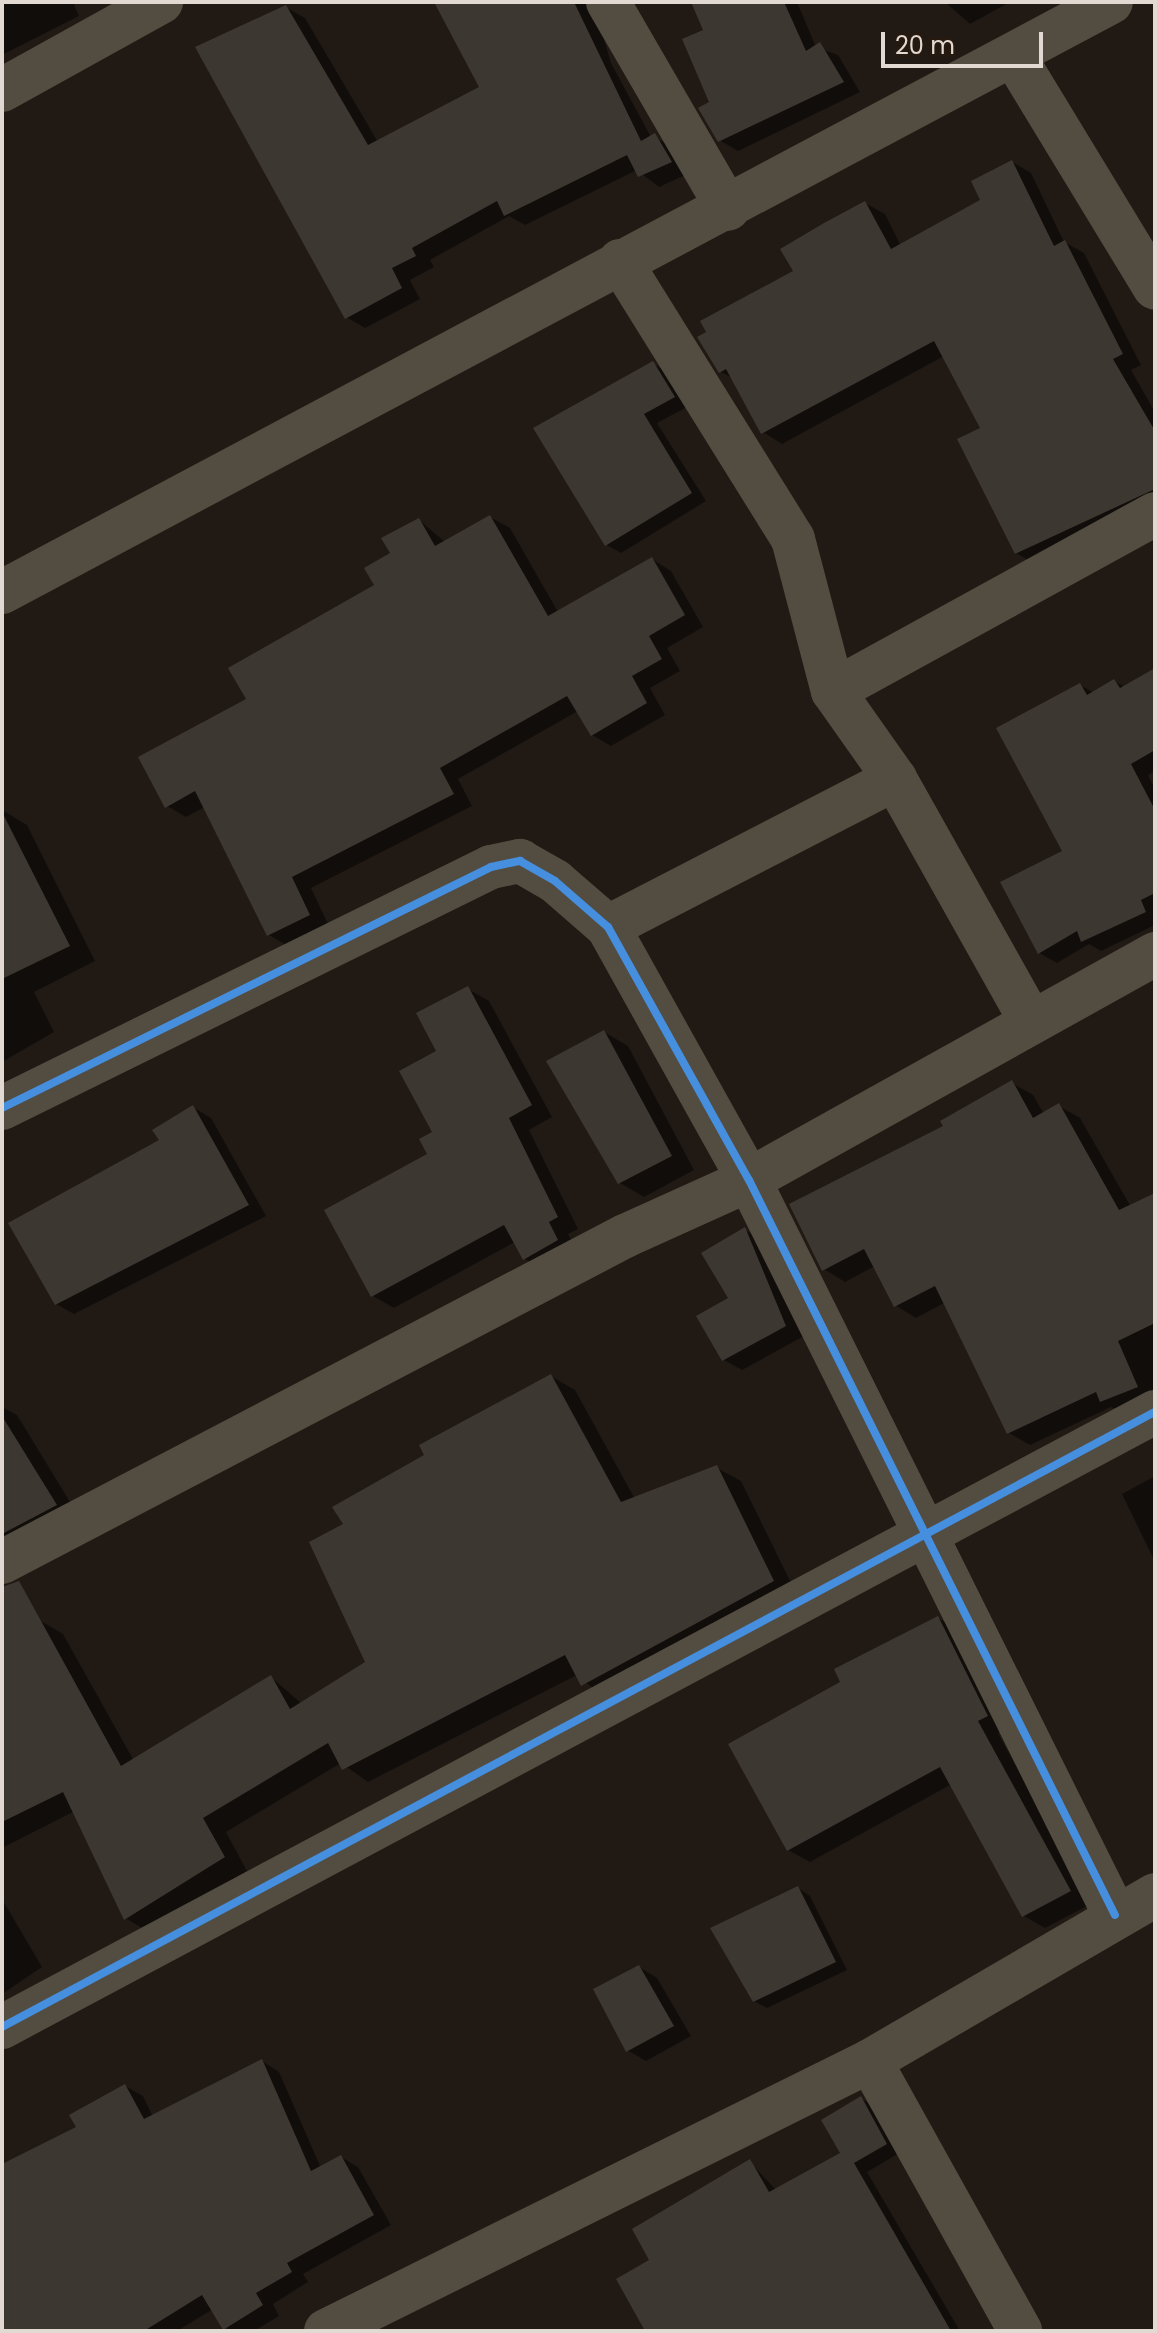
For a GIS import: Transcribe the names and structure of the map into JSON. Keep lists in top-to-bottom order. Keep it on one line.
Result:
{"scale_bar":"20 m"}
